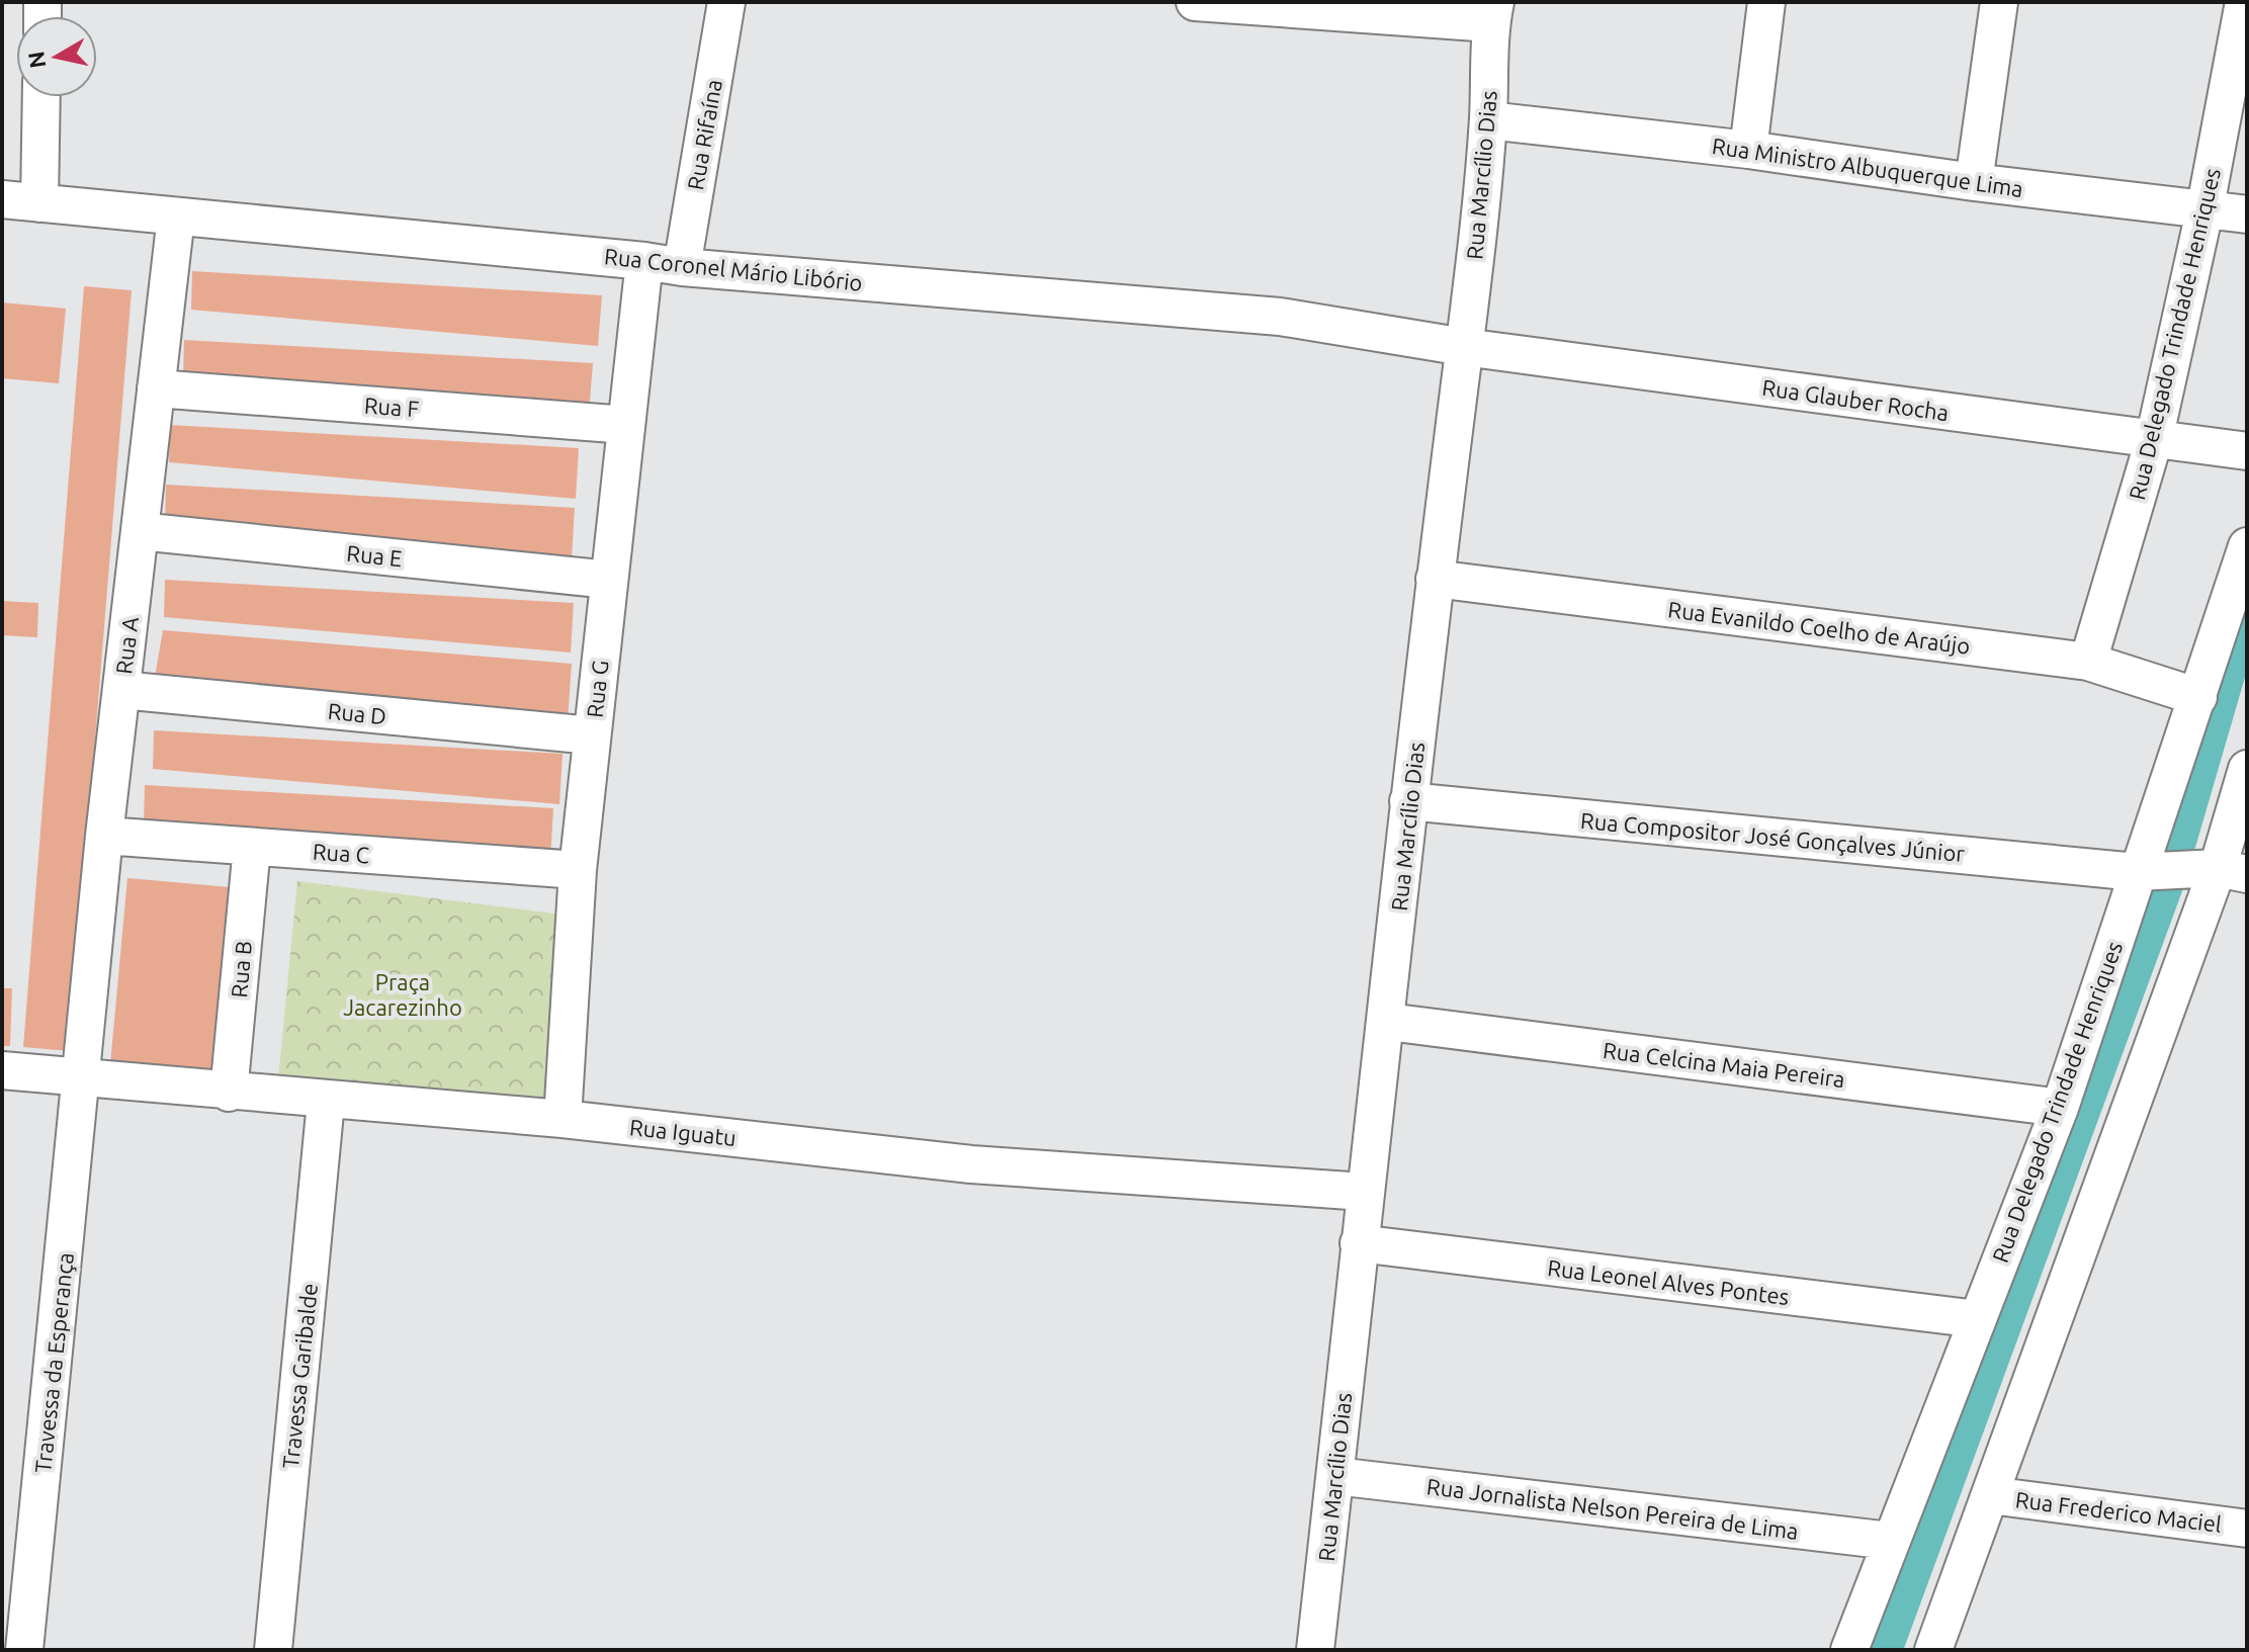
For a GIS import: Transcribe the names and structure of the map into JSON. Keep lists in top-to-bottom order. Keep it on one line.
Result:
{"streets":{"street":["Rua Rifaína","Rua Ministro Albuquerque Lima","Rua Marcílio Dias","Rua Coronel Mário Libório","Rua Delegado Trindade Henriques","Rua Glauber Rocha","Rua F","Rua E","Rua Evanildo Coelho de Araújo","Rua A","Rua G","Rua D","Rua Compositor José Gonçalves Júnior","Rua C","Rua B","Rua Celcina Maia Pereira","Rua Iguatu","Rua Leonel Alves Pontes","Travessa da Esperança","Travessa Garibalde","Rua Jornalista Nelson Pereira de Lima","Rua Frederico Maciel"]},"crossings":[["Rua Rifaína","Rua Coronel Mário Libório"],["Rua Ministro Albuquerque Lima","Rua Marcílio Dias"],["Rua Ministro Albuquerque Lima","Rua Delegado Trindade Henriques"],["Rua Marcílio Dias","Rua Coronel Mário Libório"],["Rua Marcílio Dias","Rua Glauber Rocha"],["Rua Marcílio Dias","Rua Evanildo Coelho de Araújo"],["Rua Marcílio Dias","Rua Compositor José Gonçalves Júnior"],["Rua Marcílio Dias","Rua Celcina Maia Pereira"],["Rua Marcílio Dias","Rua Iguatu"],["Rua Marcílio Dias","Rua Leonel Alves Pontes"],["Rua Marcílio Dias","Rua Jornalista Nelson Pereira de Lima"],["Rua Coronel Mário Libório","Rua Glauber Rocha"],["Rua Coronel Mário Libório","Rua A"],["Rua Coronel Mário Libório","Rua G"],["Rua Delegado Trindade Henriques","Rua Glauber Rocha"],["Rua Delegado Trindade Henriques","Rua Evanildo Coelho de Araújo"],["Rua Delegado Trindade Henriques","Rua Compositor José Gonçalves Júnior"],["Rua Delegado Trindade Henriques","Rua Celcina Maia Pereira"],["Rua Delegado Trindade Henriques","Rua Leonel Alves Pontes"],["Rua Delegado Trindade Henriques","Rua Jornalista Nelson Pereira de Lima"],["Rua F","Rua A"],["Rua F","Rua G"],["Rua E","Rua A"],["Rua E","Rua G"],["Rua A","Rua D"],["Rua A","Rua C"],["Rua A","Rua Iguatu"],["Rua A","Travessa da Esperança"],["Rua G","Rua D"],["Rua G","Rua C"],["Rua G","Rua Iguatu"],["Rua C","Rua B"],["Rua B","Rua Iguatu"],["Rua Iguatu","Travessa da Esperança"],["Rua Iguatu","Travessa Garibalde"]],"parks":["Praça Jacarezinho"],"north":"left"}
